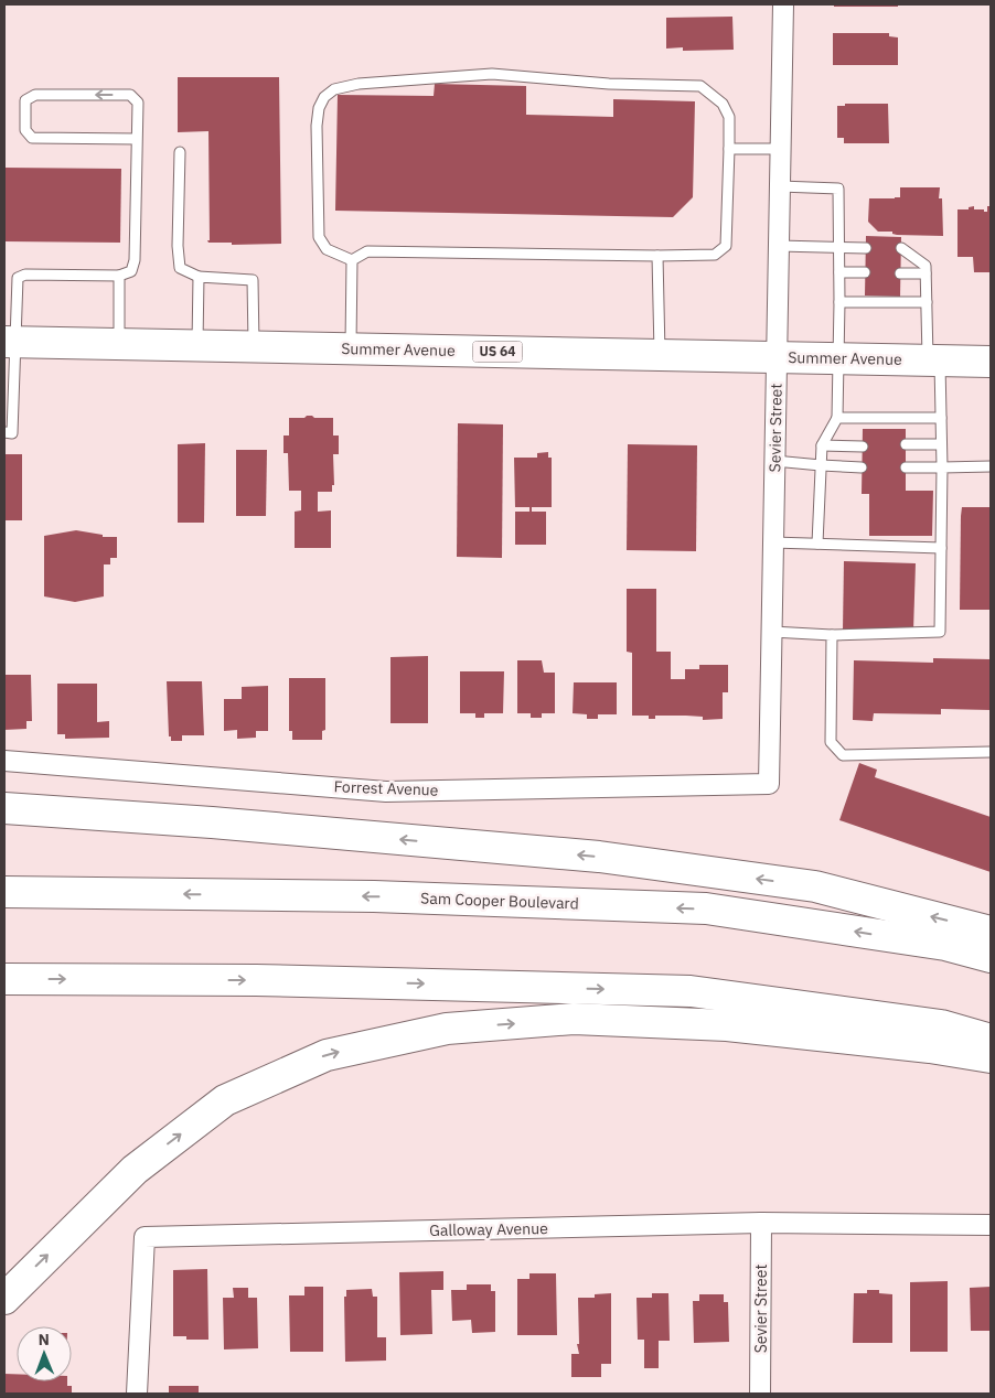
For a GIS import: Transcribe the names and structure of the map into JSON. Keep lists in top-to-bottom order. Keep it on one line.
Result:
{"streets":{"main road":["Summer Avenue","US 64","Sam Cooper Boulevard"],"street":["Sevier Street","Forrest Avenue","Galloway Avenue"]},"crossings":[["Summer Avenue","Sevier Street"],["Sevier Street","Forrest Avenue"],["Sevier Street","Galloway Avenue"]],"north":"top"}
